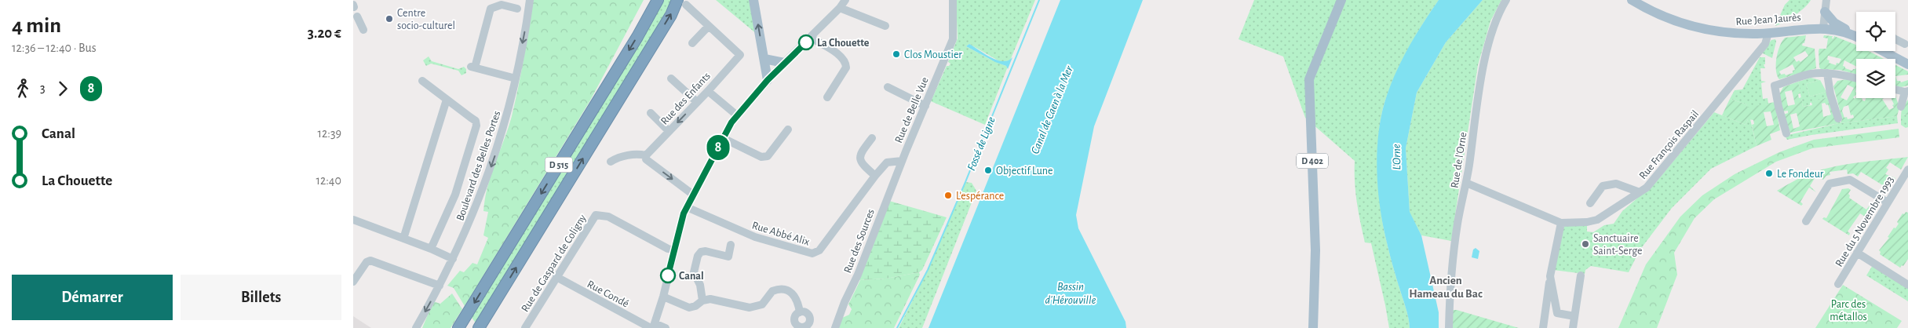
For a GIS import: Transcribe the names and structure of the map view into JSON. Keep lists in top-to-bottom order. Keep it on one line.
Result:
{"streets":{"highway":["D 515"],"main road":["Rue Jean Jaurès","D 402"],"street":["Rue des Enfants","Rue de Belle Vue","Rue François Raspail","Rue de l'Orne","Boulevard des Belles Portes","Rue du 5 Novembre 1993","Rue Abbé Alix","Rue des Sources","Rue de Gaspard de Coligny","Rue Condé"]},"crossings":[["Rue Jean Jaurès","Rue François Raspail"],["Rue de Belle Vue","Rue Abbé Alix"],["Rue de Belle Vue","Rue des Sources"],["Rue François Raspail","Rue de l'Orne"],["Rue Abbé Alix","Rue des Sources"],["Rue de Gaspard de Coligny","Rue Condé"]],"districts":["Ancien Hameau du Bac"],"water":["Canal de Caen à la Mer","Fossé de Ligne","L'Orne","Bassin d'Hérouville"],"parks":["Parc des métallos"],"places":["Centre socio-culturel","La Chouette","Clos Moustier","Objectif Lune","Le Fondeur","L’espérance","Sanctuaire Saint-Serge","Canal"],"lines":["bus line 8"],"page":{"heading":["4 min","12:36 – 12:40 · Bus","3.20 €"],"on_map":"8","legs":["3","8"],"list":[{"name":"Canal","value":"12:39"},{"name":"La Chouette","value":"12:40"}],"buttons":["Démarrer","Billets"]}}
